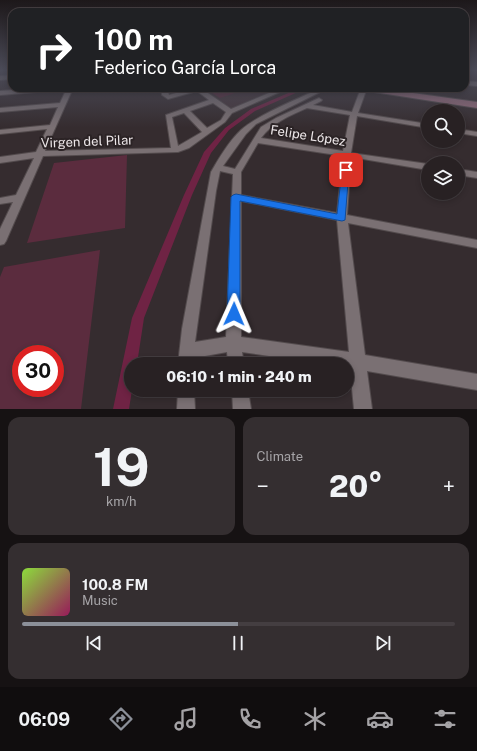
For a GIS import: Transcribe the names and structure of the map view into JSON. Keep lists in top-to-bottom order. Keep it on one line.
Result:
{"streets":{"street":["Felipe López","Virgen del Pilar"]},"page":{"turn":["100 m","Federico García Lorca"],"limit":"30","trip":"06:10 · 1 min · 240 m","tile":[["19","km/h"],"Climate"],"heat":["−","20°","+"],"song":["100.8 FM","Music"],"tabs":"06:09"}}
